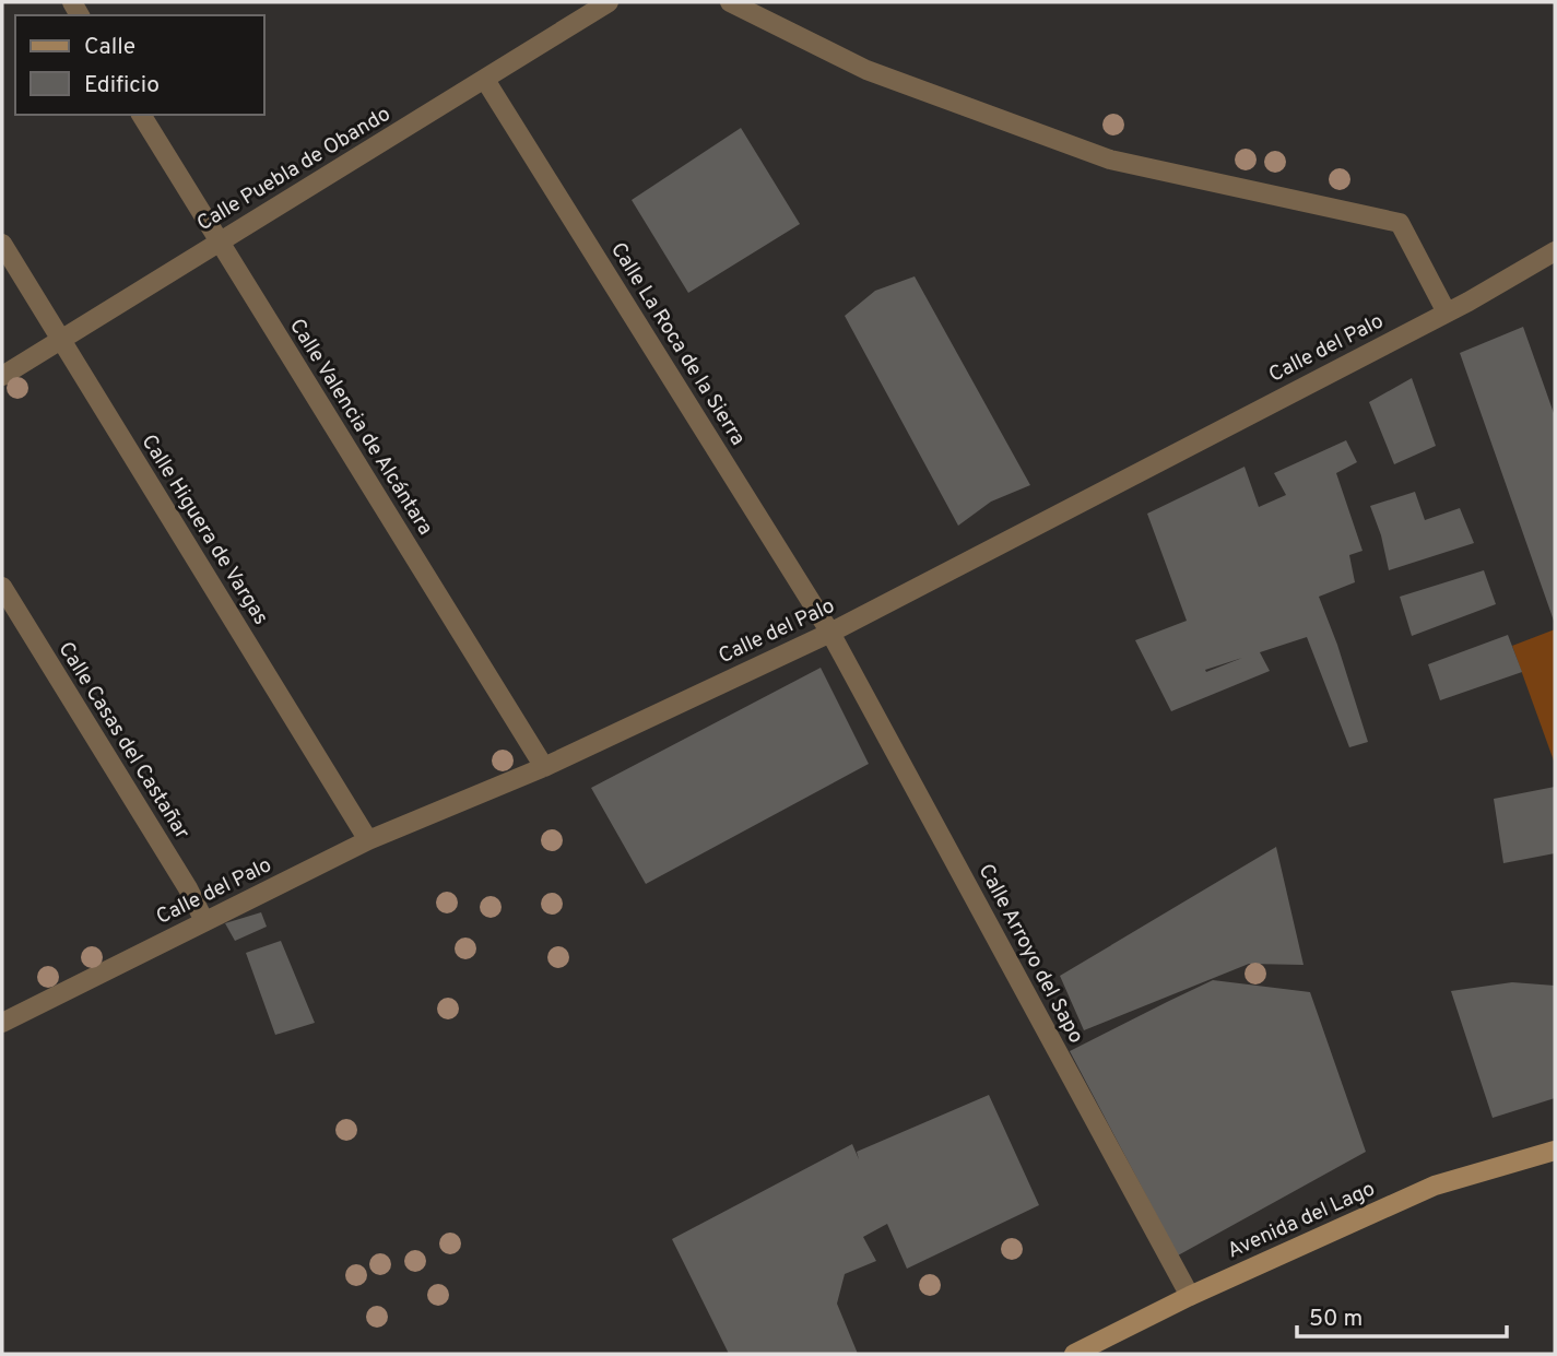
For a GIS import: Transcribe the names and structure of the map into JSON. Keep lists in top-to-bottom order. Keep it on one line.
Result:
{"streets":{"street":["Calle Puebla de Obando","Calle La Roca de la Sierra","Calle del Palo","Calle Valencia de Alcántara","Calle Higuera de Vargas","Calle Casas del Castañar","Calle Arroyo del Sapo","Avenida del Lago"]},"crossings":[["Calle Puebla de Obando","Calle La Roca de la Sierra"],["Calle Puebla de Obando","Calle Valencia de Alcántara"],["Calle Puebla de Obando","Calle Higuera de Vargas"],["Calle La Roca de la Sierra","Calle del Palo"],["Calle La Roca de la Sierra","Calle Arroyo del Sapo"],["Calle del Palo","Calle Valencia de Alcántara"],["Calle del Palo","Calle Higuera de Vargas"],["Calle del Palo","Calle Casas del Castañar"],["Calle del Palo","Calle Arroyo del Sapo"],["Calle Arroyo del Sapo","Avenida del Lago"]],"legend":["Calle","Edificio"],"scale_bar":"50 m"}
